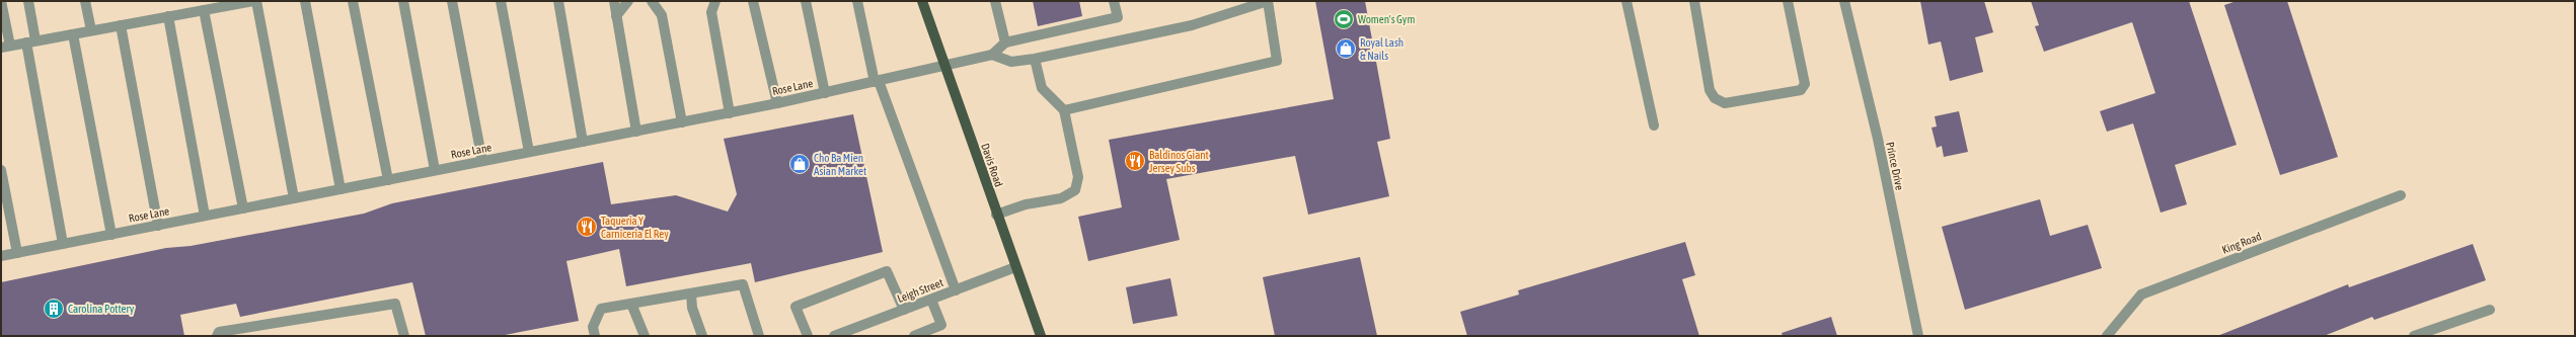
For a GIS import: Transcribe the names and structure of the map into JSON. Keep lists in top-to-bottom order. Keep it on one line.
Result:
{"streets":{"main road":["Davis Road"],"street":["Rose Lane","Prince Drive","King Road","Leigh Street"]},"crossings":[["Rose Lane","Davis Road"],["Davis Road","Leigh Street"]],"places":{"sports":["Women's Gym"],"shop":["Royal Lash & Nails","Cho Ba Mien Asian Market"],"restaurant":["Baldinos Giant Jersey Subs","Taqueria Y Carniceria El Rey"],"building":["Carolina Pottery"]}}
